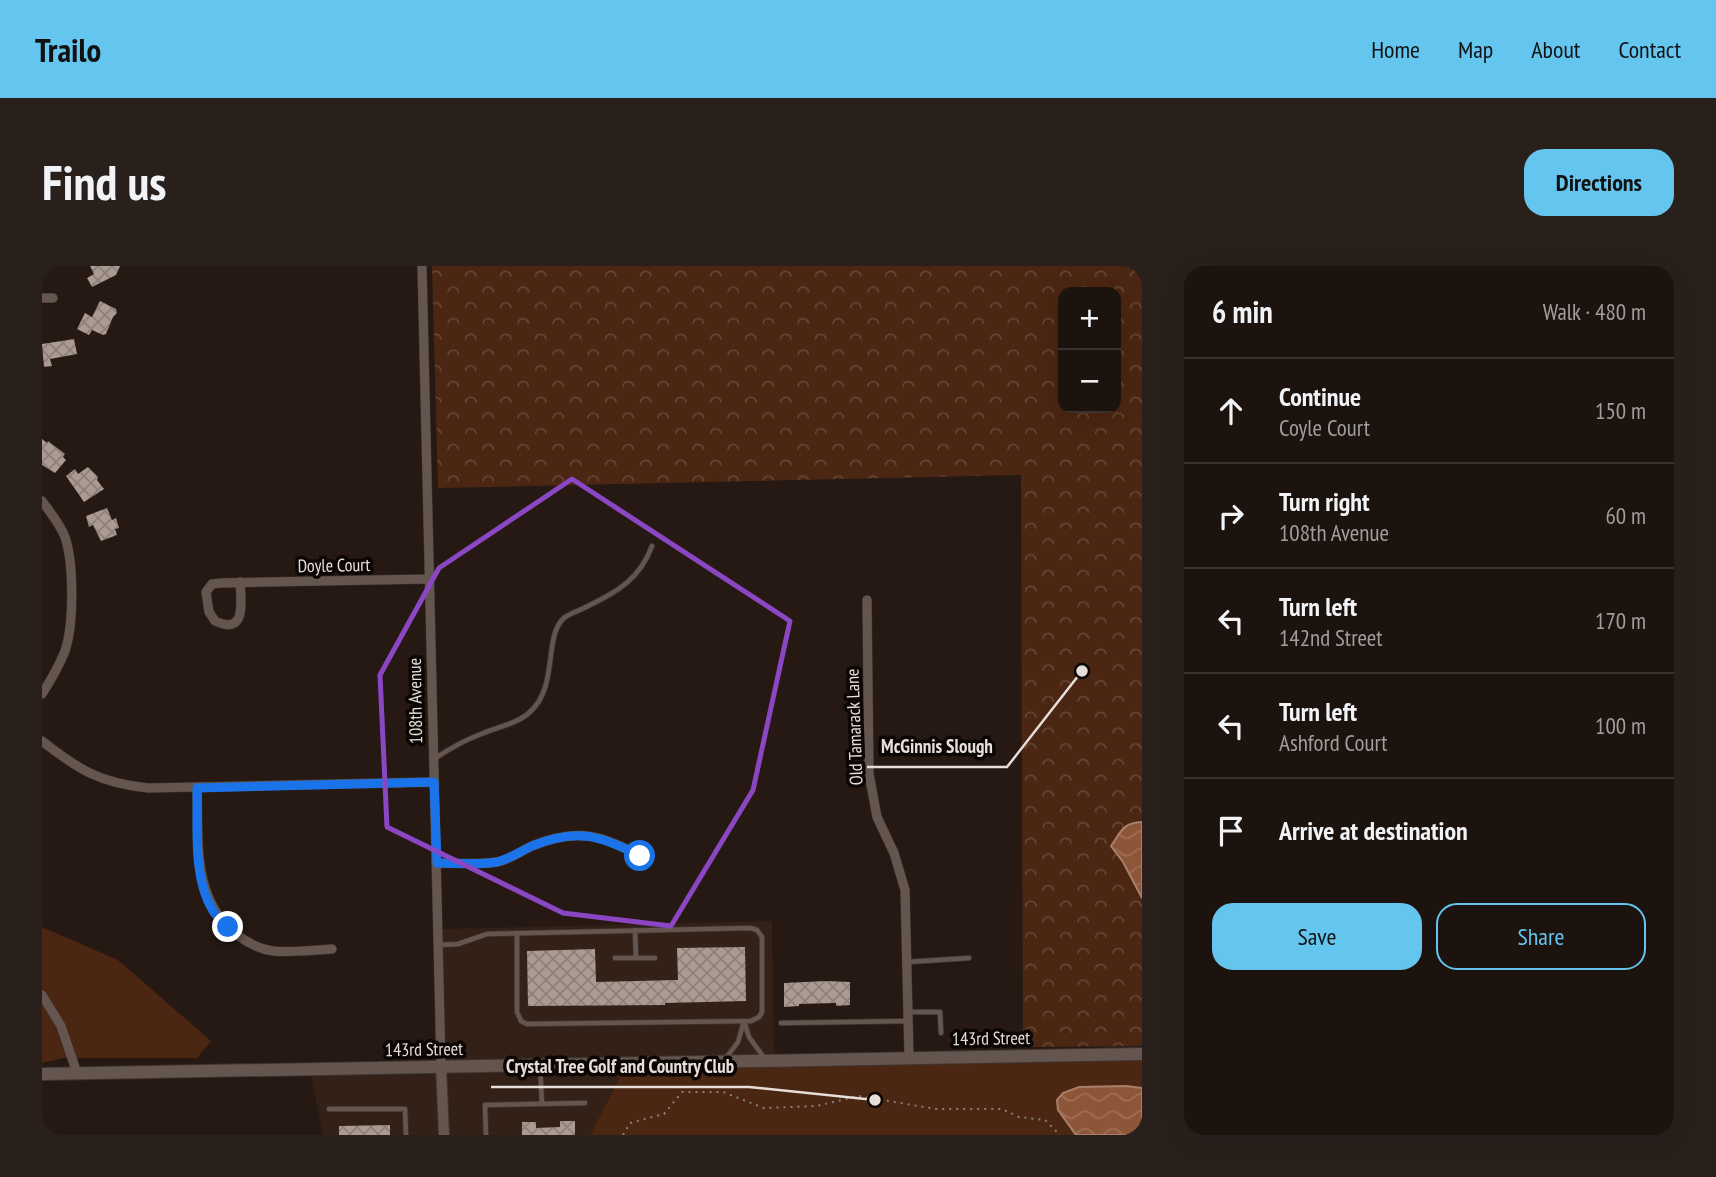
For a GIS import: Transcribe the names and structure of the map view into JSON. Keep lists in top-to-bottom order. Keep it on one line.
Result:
{"streets":{"main road":["143rd Street"],"street":["Doyle Court","108th Avenue","Old Tamarack Lane"]},"crossings":[["Doyle Court","108th Avenue"],["108th Avenue","143rd Street"],["Old Tamarack Lane","143rd Street"]],"places":["McGinnis Slough","Crystal Tree Golf and Country Club"],"page":{"header":"Trailo","nav":["Home","Map","About","Contact"],"buttons":["Directions",["Save","Share"]],"title":"Find us","heading":["6 min","Walk · 480 m"],"map_buttons":["+","−"],"list":[["Continue","Coyle Court","150 m"],["Turn right","108th Avenue","60 m"],["Turn left","142nd Street","170 m"],["Turn left","Ashford Court","100 m"],"Arrive at destination"]}}
